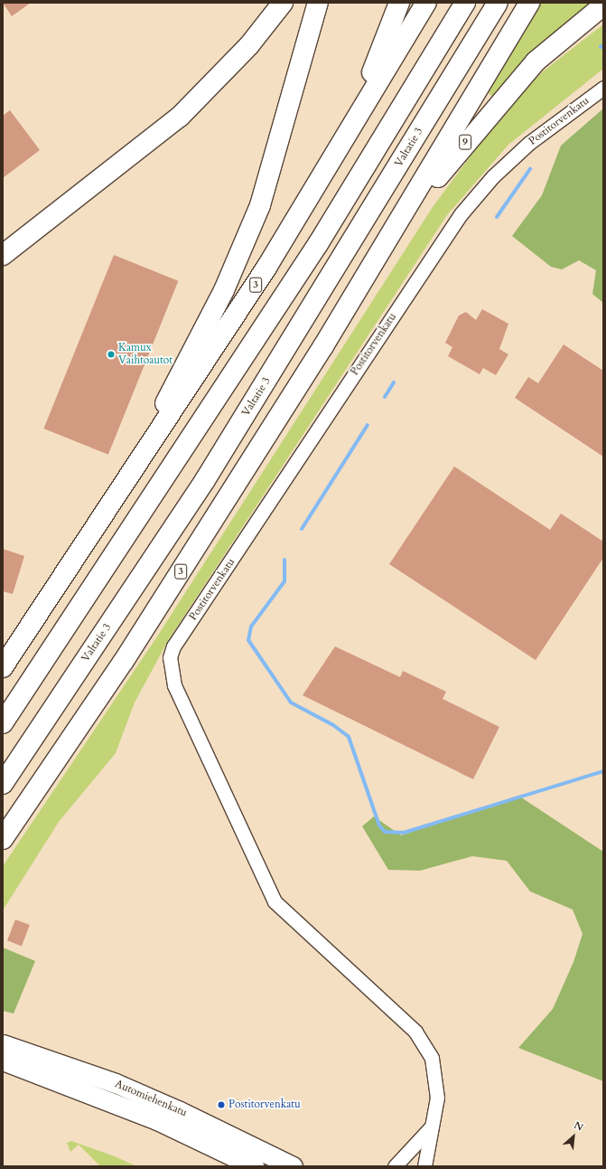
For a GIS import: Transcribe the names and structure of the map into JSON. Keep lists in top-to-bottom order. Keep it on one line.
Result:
{"streets":{"highway":["9","Valtatie 3","3"],"main road":["Automiehenkatu"],"street":["Postitorvenkatu"]},"crossings":[["9","3"]],"places":["Kamux Vaihtoautot","Postitorvenkatu"],"north":"top right"}
